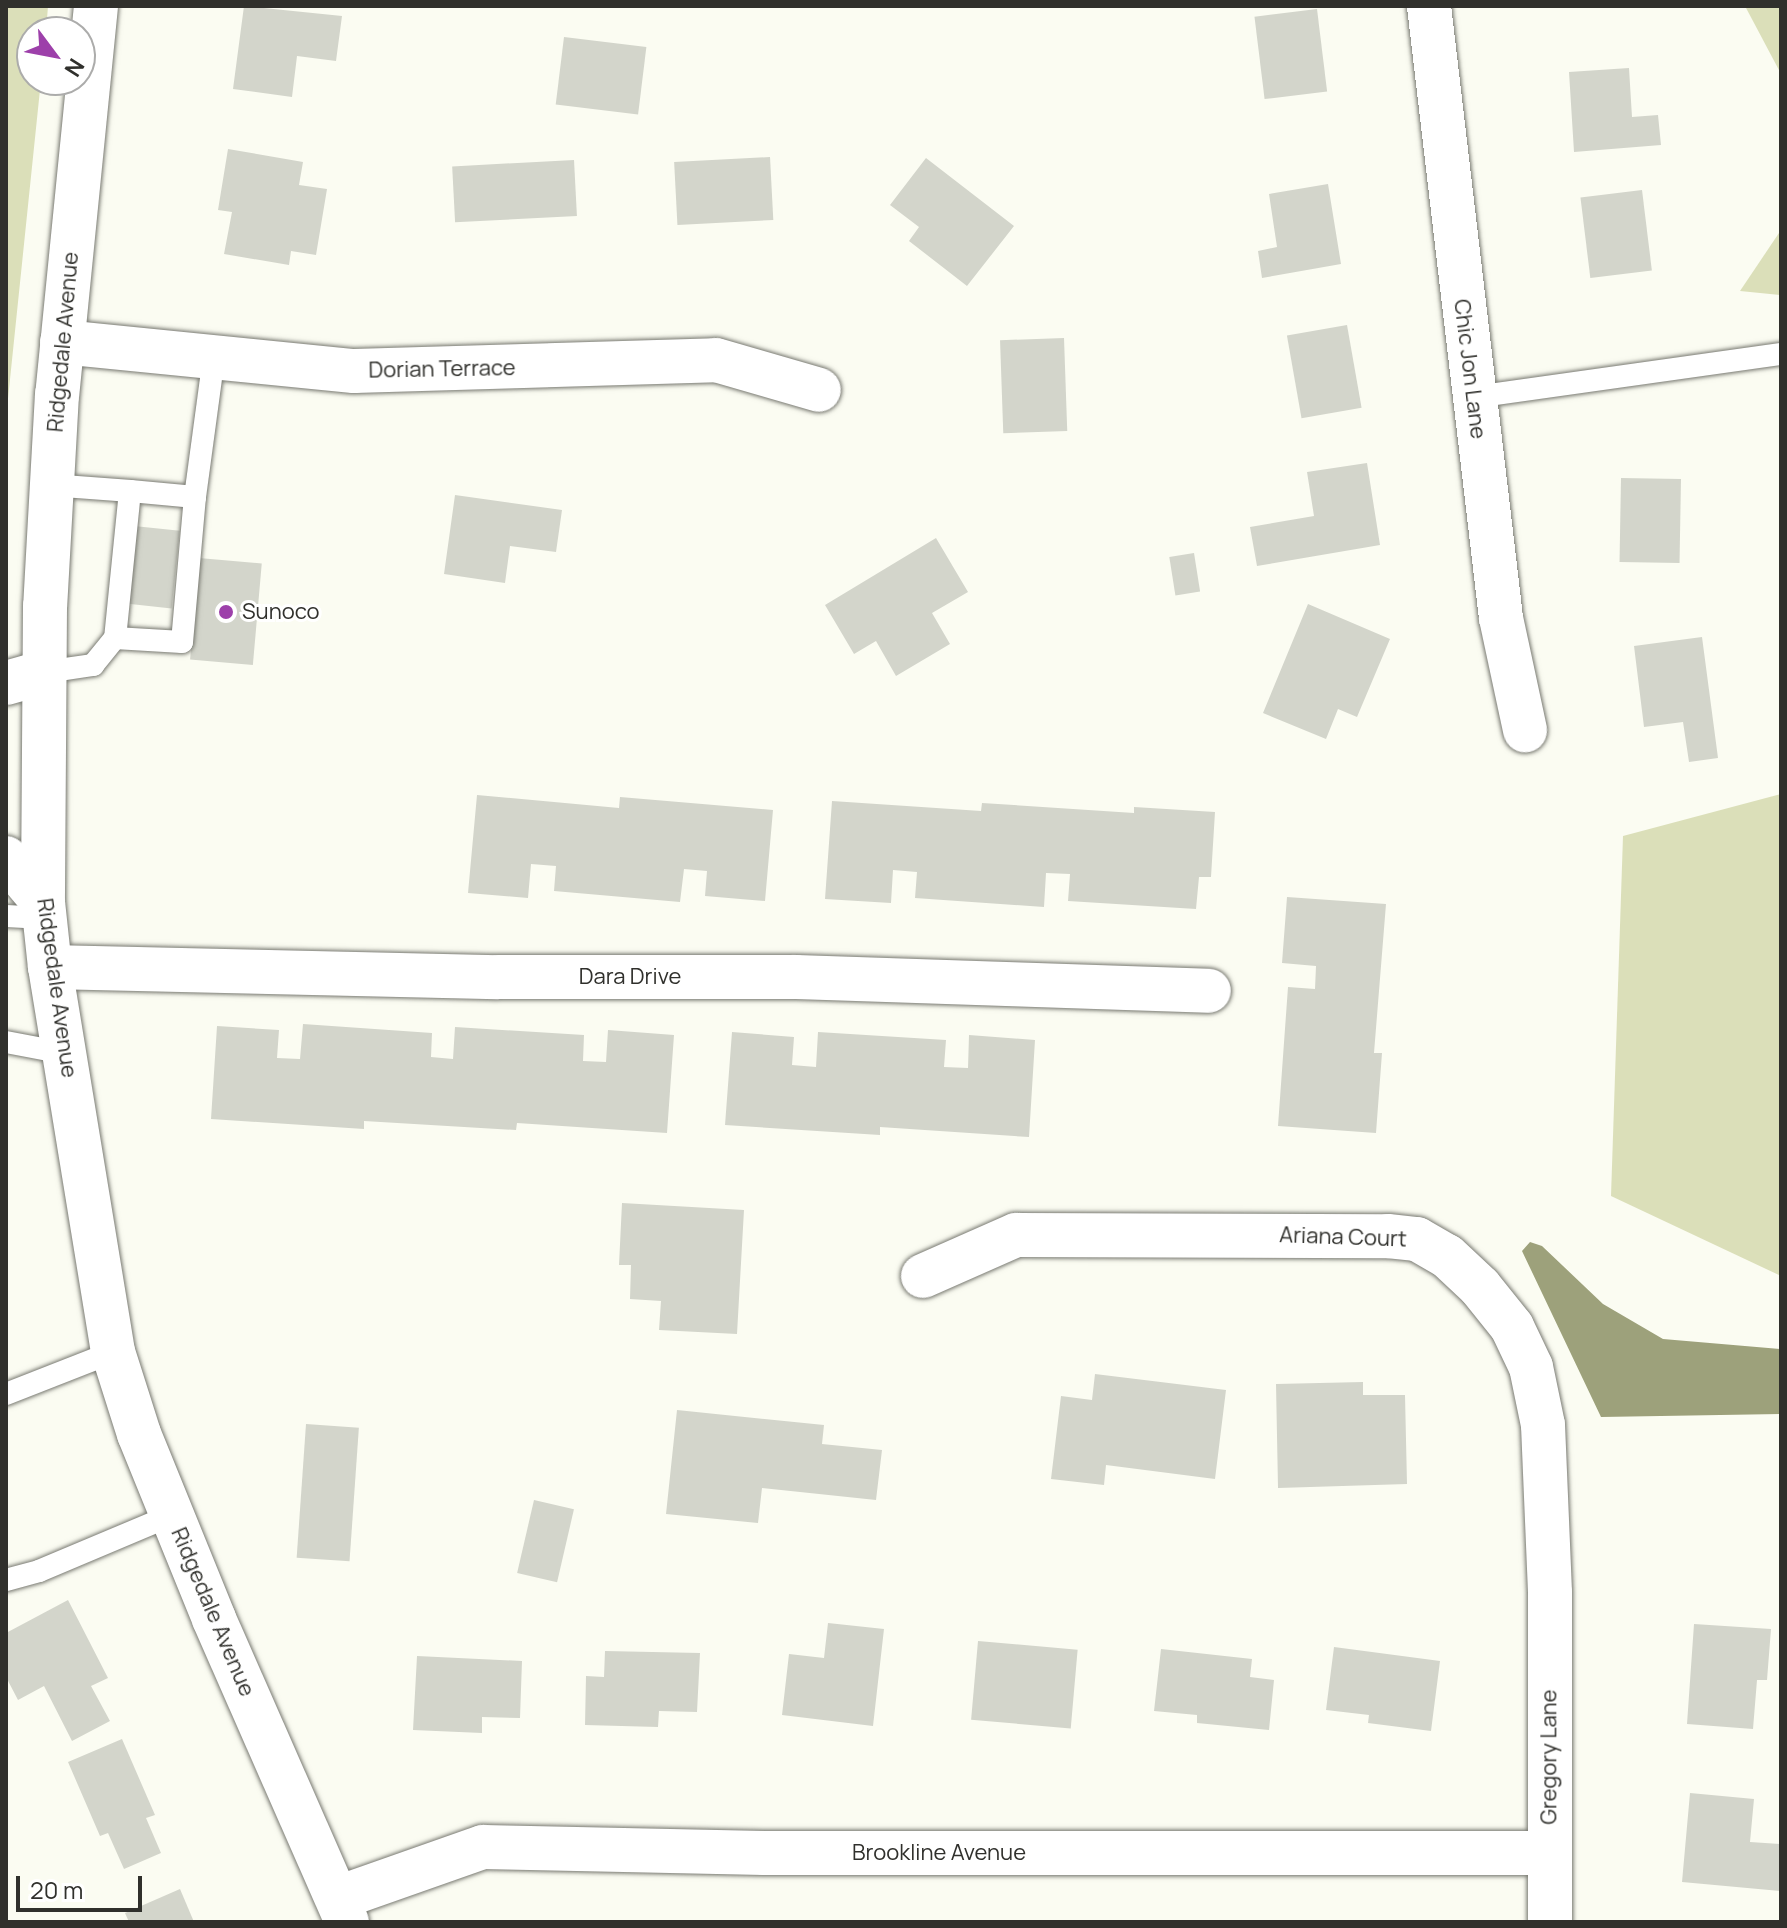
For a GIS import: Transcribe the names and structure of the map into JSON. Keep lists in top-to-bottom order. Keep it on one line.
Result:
{"streets":{"street":["Ridgedale Avenue","Dorian Terrace","Chic Jon Lane","Dara Drive","Ariana Court","Gregory Lane","Brookline Avenue"]},"crossings":[["Ridgedale Avenue","Dorian Terrace"],["Ridgedale Avenue","Dara Drive"],["Ridgedale Avenue","Brookline Avenue"],["Ariana Court","Gregory Lane"],["Gregory Lane","Brookline Avenue"]],"places":["Sunoco"],"scale_bar":"20 m","north":"bottom right"}
